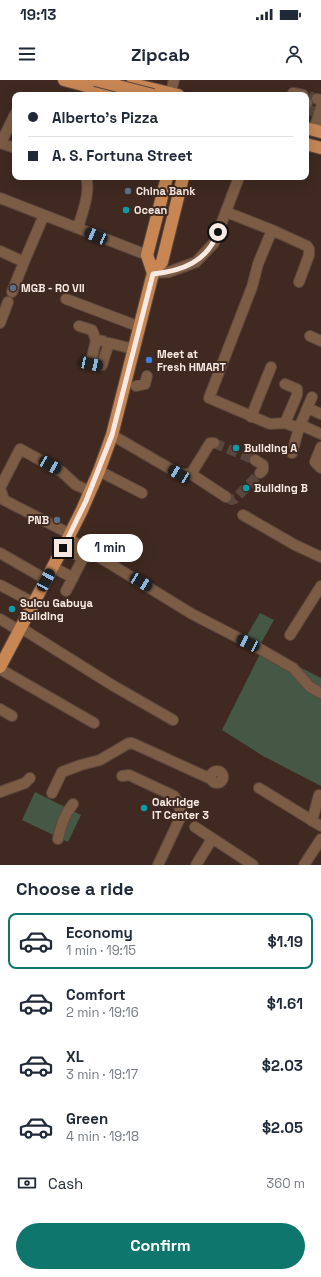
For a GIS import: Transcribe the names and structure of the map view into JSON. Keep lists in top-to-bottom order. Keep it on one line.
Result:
{"places":["China Bank","Ocean","MGB - RO VII","Meet at Fresh HMART","Building A","Building B","PNB","Suicu Gabuya Building","Oakridge IT Center 3"],"page":{"status":"19:13","header":"Zipcab","banner":["Alberto's Pizza","A. S. Fortuna Street"],"bubble":"1 min","heading":"Choose a ride","list":[{"name":"Economy","note":"1 min · 19:15","value":"$1.19"},{"name":"Comfort","note":"2 min · 19:16","value":"$1.61"},{"name":"XL","note":"3 min · 19:17","value":"$2.03"},{"name":"Green","note":"4 min · 19:18","value":"$2.05"}],"pay":["Cash","360 m"],"buttons":"Confirm"}}
